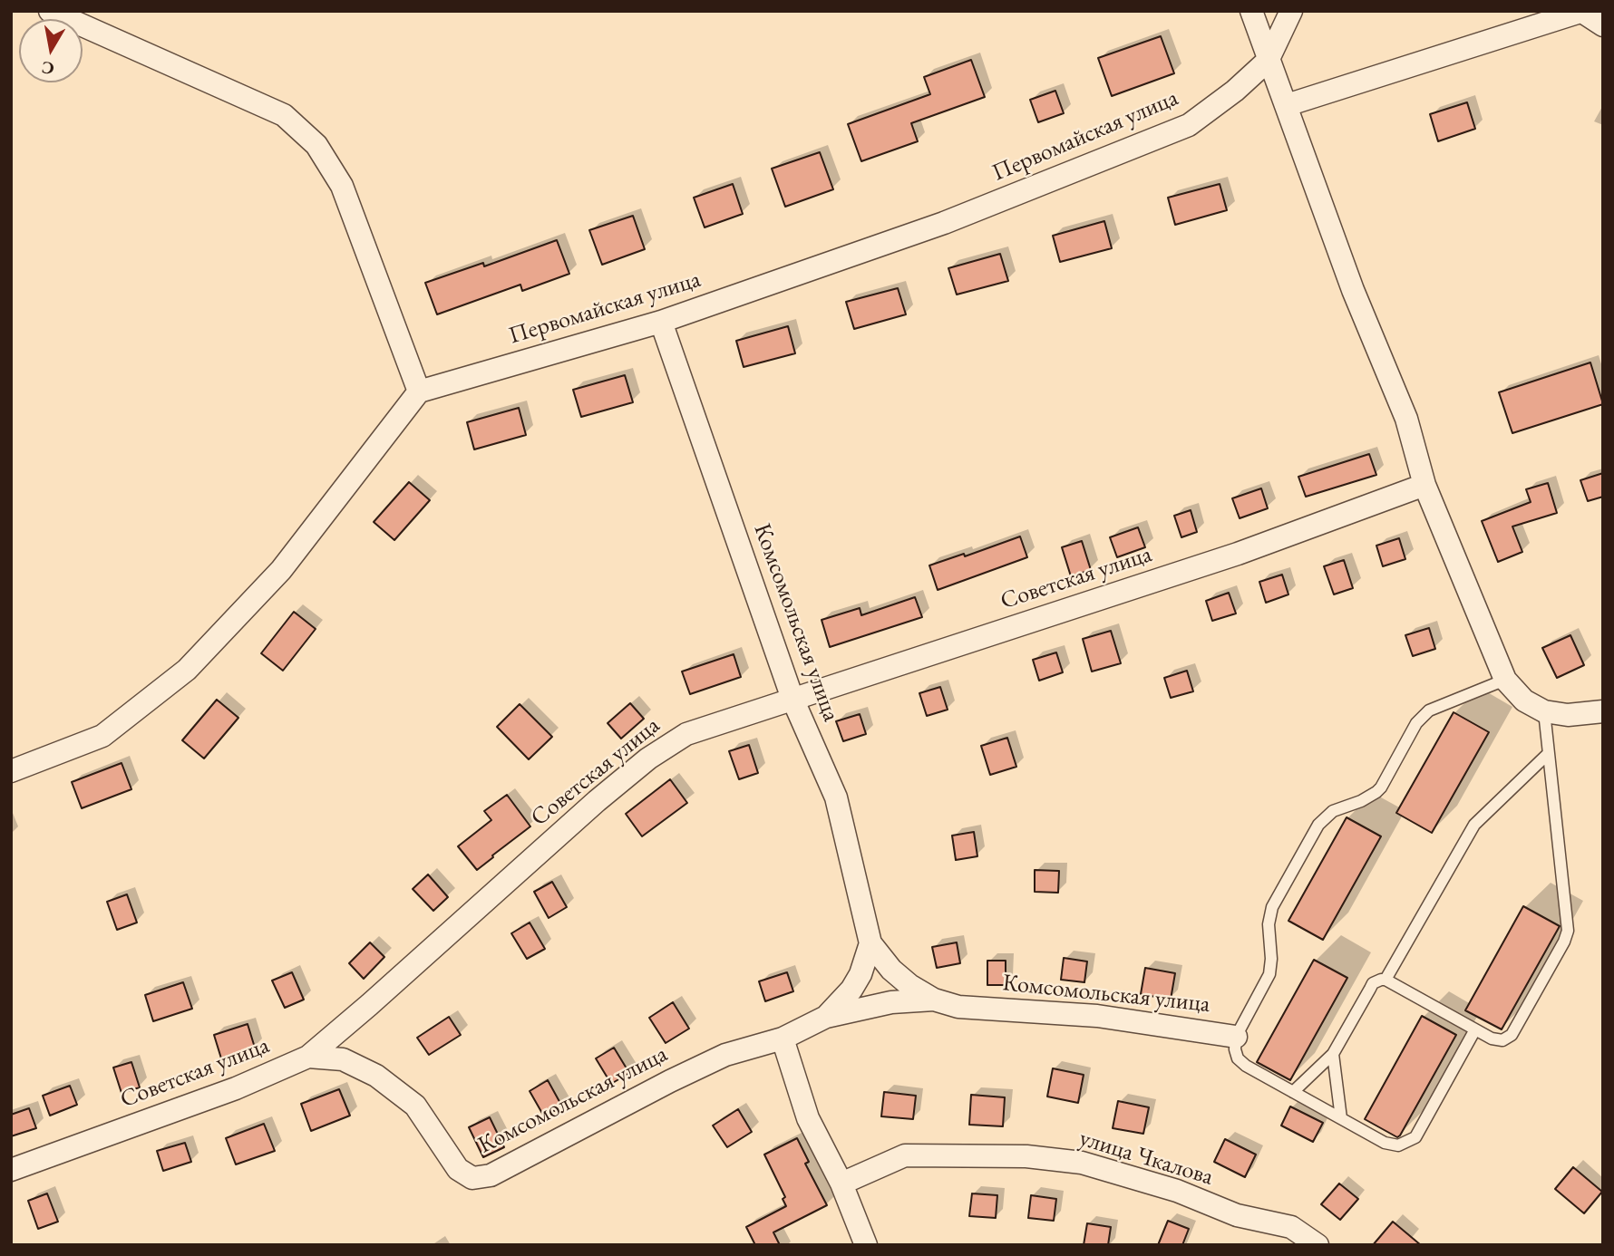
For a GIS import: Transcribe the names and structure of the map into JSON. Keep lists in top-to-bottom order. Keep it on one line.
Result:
{"streets":{"street":["Первомайская улица","Советская улица","Комсомольская улица","улица Чкалова"]},"crossings":[["Первомайская улица","Комсомольская улица"],["Советская улица","Комсомольская улица"]],"north":"bottom"}
